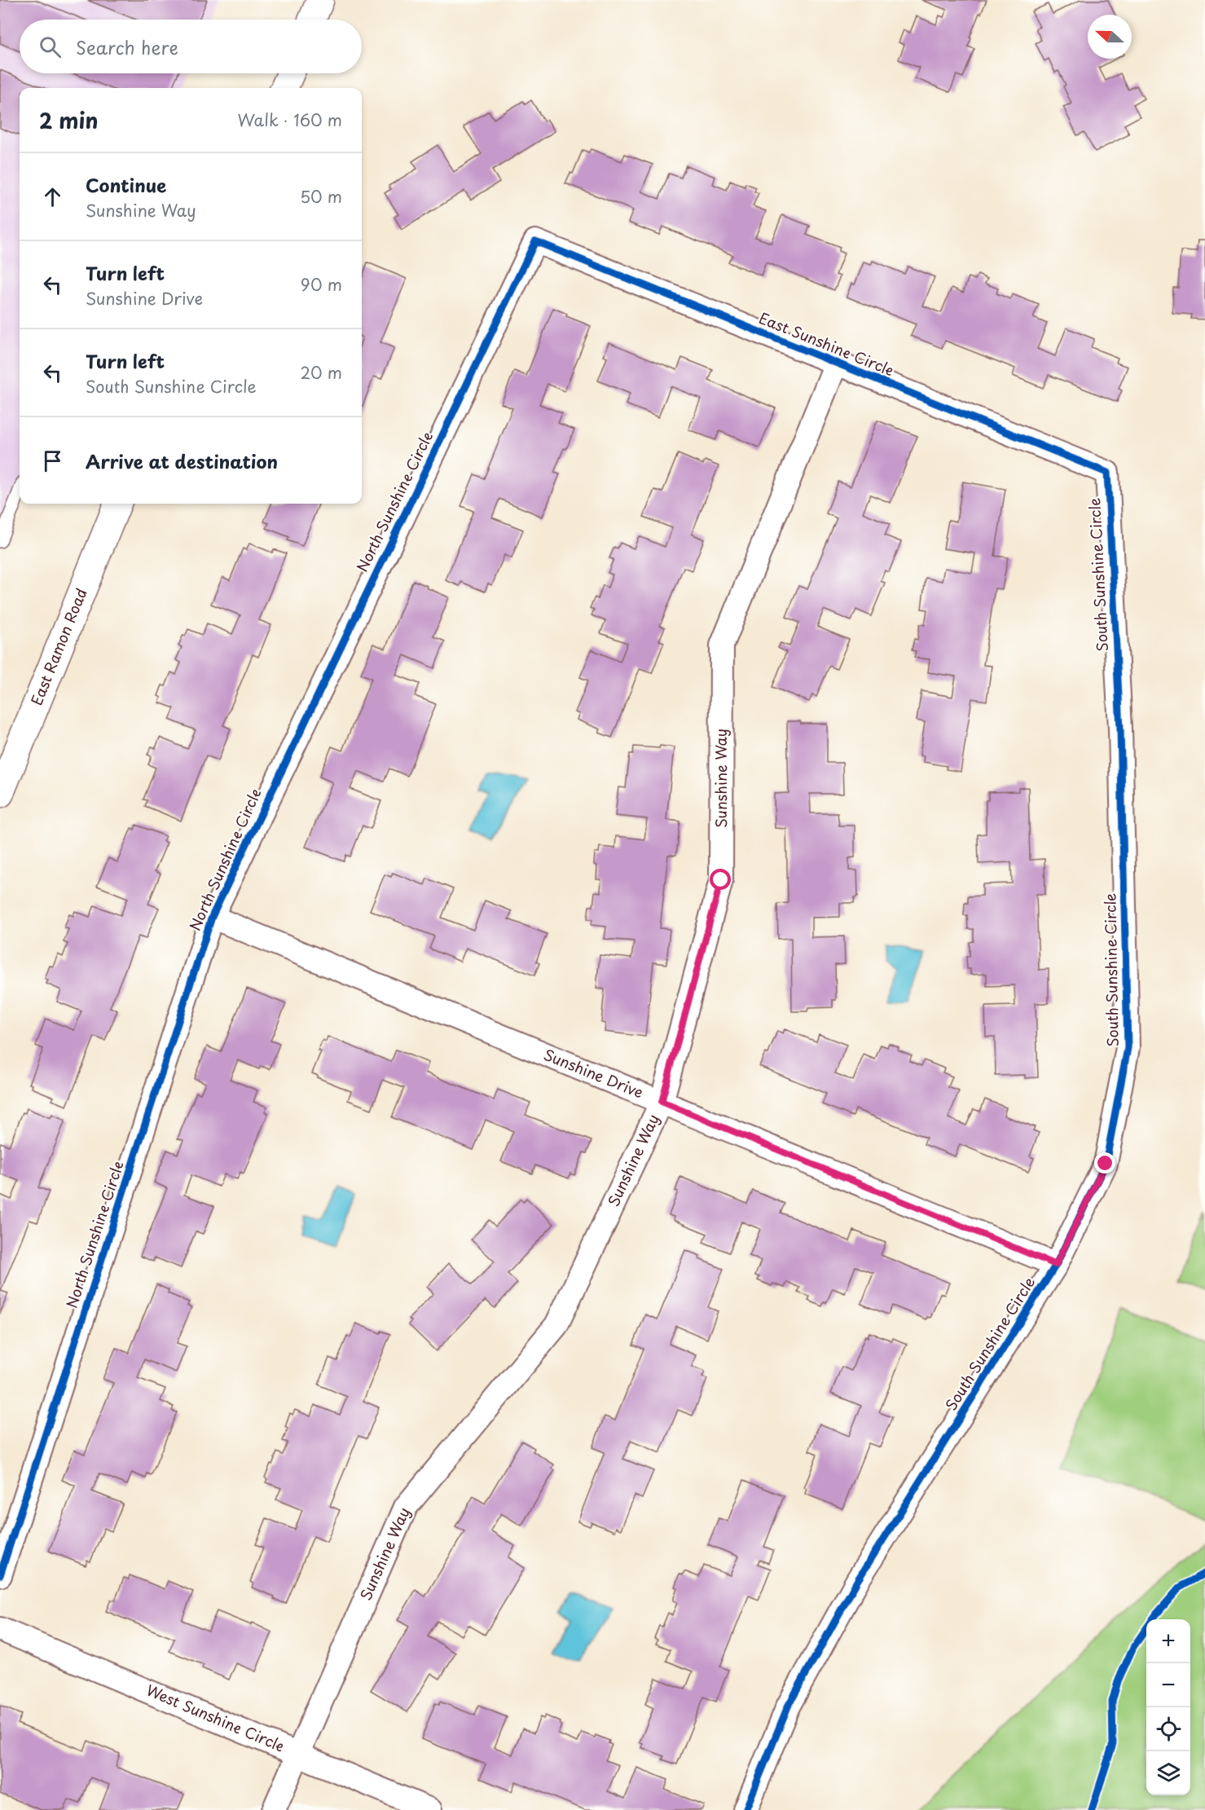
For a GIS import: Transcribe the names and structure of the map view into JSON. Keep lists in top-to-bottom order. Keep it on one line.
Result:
{"streets":{"main road":["East Ramon Road"],"street":["East Sunshine Circle","North Sunshine Circle","South Sunshine Circle","Sunshine Way","Sunshine Drive","West Sunshine Circle"]},"crossings":[["East Sunshine Circle","North Sunshine Circle"],["East Sunshine Circle","South Sunshine Circle"],["East Sunshine Circle","Sunshine Way"],["North Sunshine Circle","Sunshine Drive"],["South Sunshine Circle","Sunshine Drive"],["Sunshine Way","Sunshine Drive"],["Sunshine Way","West Sunshine Circle"]],"north":"left","page":{"search":"Search here","heading":["2 min","Walk · 160 m"],"list":[["Continue","Sunshine Way","50 m"],["Turn left","Sunshine Drive","90 m"],["Turn left","South Sunshine Circle","20 m"],"Arrive at destination"],"map_buttons":["+","−"]}}
